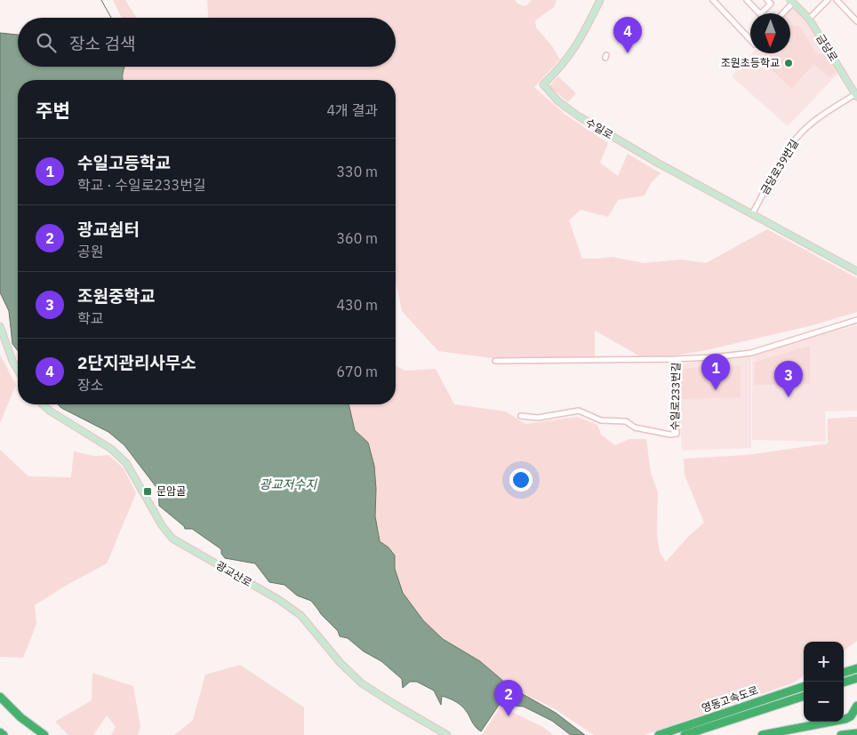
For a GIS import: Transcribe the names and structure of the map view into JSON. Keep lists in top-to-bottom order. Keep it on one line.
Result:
{"streets":{"highway":["영동고속도로"],"street":["금당로","수일로","금당로39번길","수일로233번길","광교산로"]},"crossings":[["금당로","금당로39번길"],["수일로","금당로39번길"]],"water":["광교저수지"],"places":{"other":["조원초등학교"],"transit":["문암골"]},"north":"bottom","page":{"pins":["4","1","3","2"],"search":"장소 검색","heading":["주변","4개 결과"],"list":[{"mark":"1","name":"수일고등학교","note":"학교 · 수일로233번길","value":"330 m"},{"mark":"2","name":"광교쉼터","note":"공원","value":"360 m"},{"mark":"3","name":"조원중학교","note":"학교","value":"430 m"},{"mark":"4","name":"2단지관리사무소","note":"장소","value":"670 m"}],"map_buttons":["+","−"]}}
